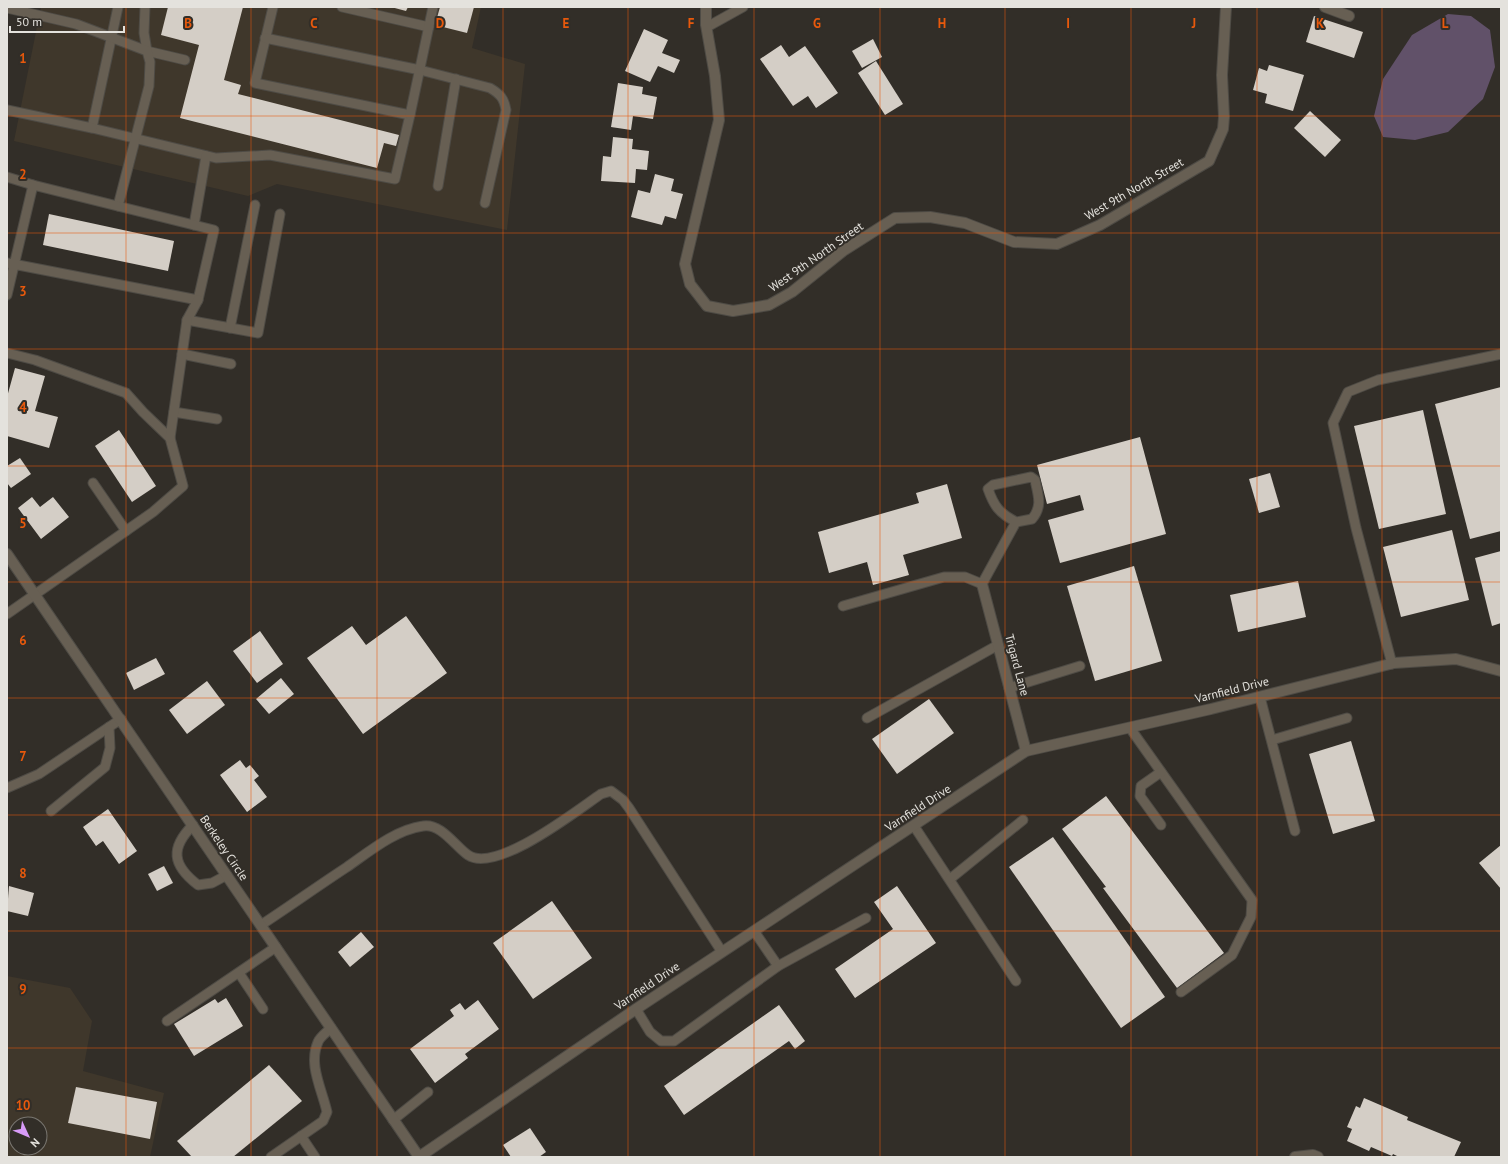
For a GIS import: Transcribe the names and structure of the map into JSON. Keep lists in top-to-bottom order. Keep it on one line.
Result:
{"streets":{"street":["West 9th North Street","Trigard Lane","Varnfield Drive","Berkeley Circle"]},"crossings":[["Trigard Lane","Varnfield Drive"],["Varnfield Drive","Berkeley Circle"]],"scale_bar":"50 m","north":"bottom right","grid":{"columns":["B","C","D","E","F","G","H","I","J","K","L"],"rows":["1","2","3","4","5","6","7","8","9","10"]}}
